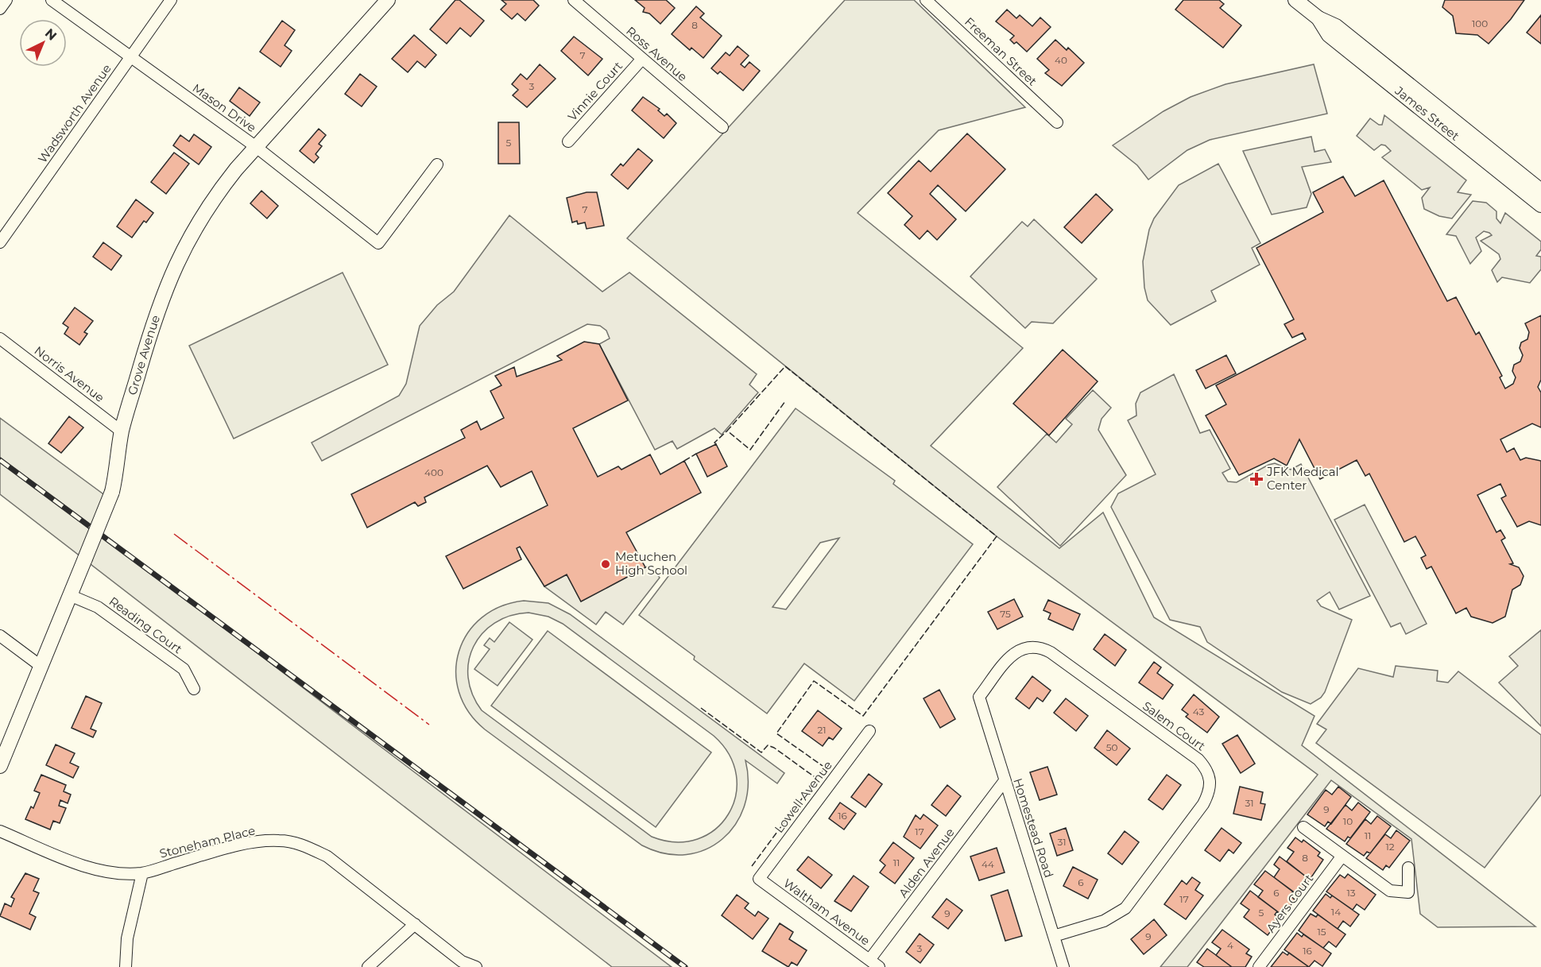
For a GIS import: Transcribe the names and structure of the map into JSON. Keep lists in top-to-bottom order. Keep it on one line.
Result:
{"streets":{"street":["Freeman Street","Ross Avenue","Vinnie Court","Mason Drive","Wadsworth Avenue","James Street","Grove Avenue","Norris Avenue","Reading Court","Salem Court","Lowell Avenue","Homestead Road","Stoneham Place","Alden Avenue","Ayers Court","Waltham Avenue"]},"crossings":[["Ross Avenue","Vinnie Court"],["Mason Drive","Wadsworth Avenue"],["Mason Drive","Grove Avenue"],["Grove Avenue","Norris Avenue"],["Grove Avenue","Reading Court"],["Salem Court","Homestead Road"],["Lowell Avenue","Waltham Avenue"],["Homestead Road","Alden Avenue"],["Alden Avenue","Waltham Avenue"]],"places":{"health":["JFK Medical Center"],"other":["Metuchen High School"]},"house_numbers":["100","8","7","40","3","5","7","400","75","43","21","50","31","9","16","10","17","11","31","12","8","11","44","6","6","13","17","14","5","9","15","9","4","3","16"],"north":"top right"}
